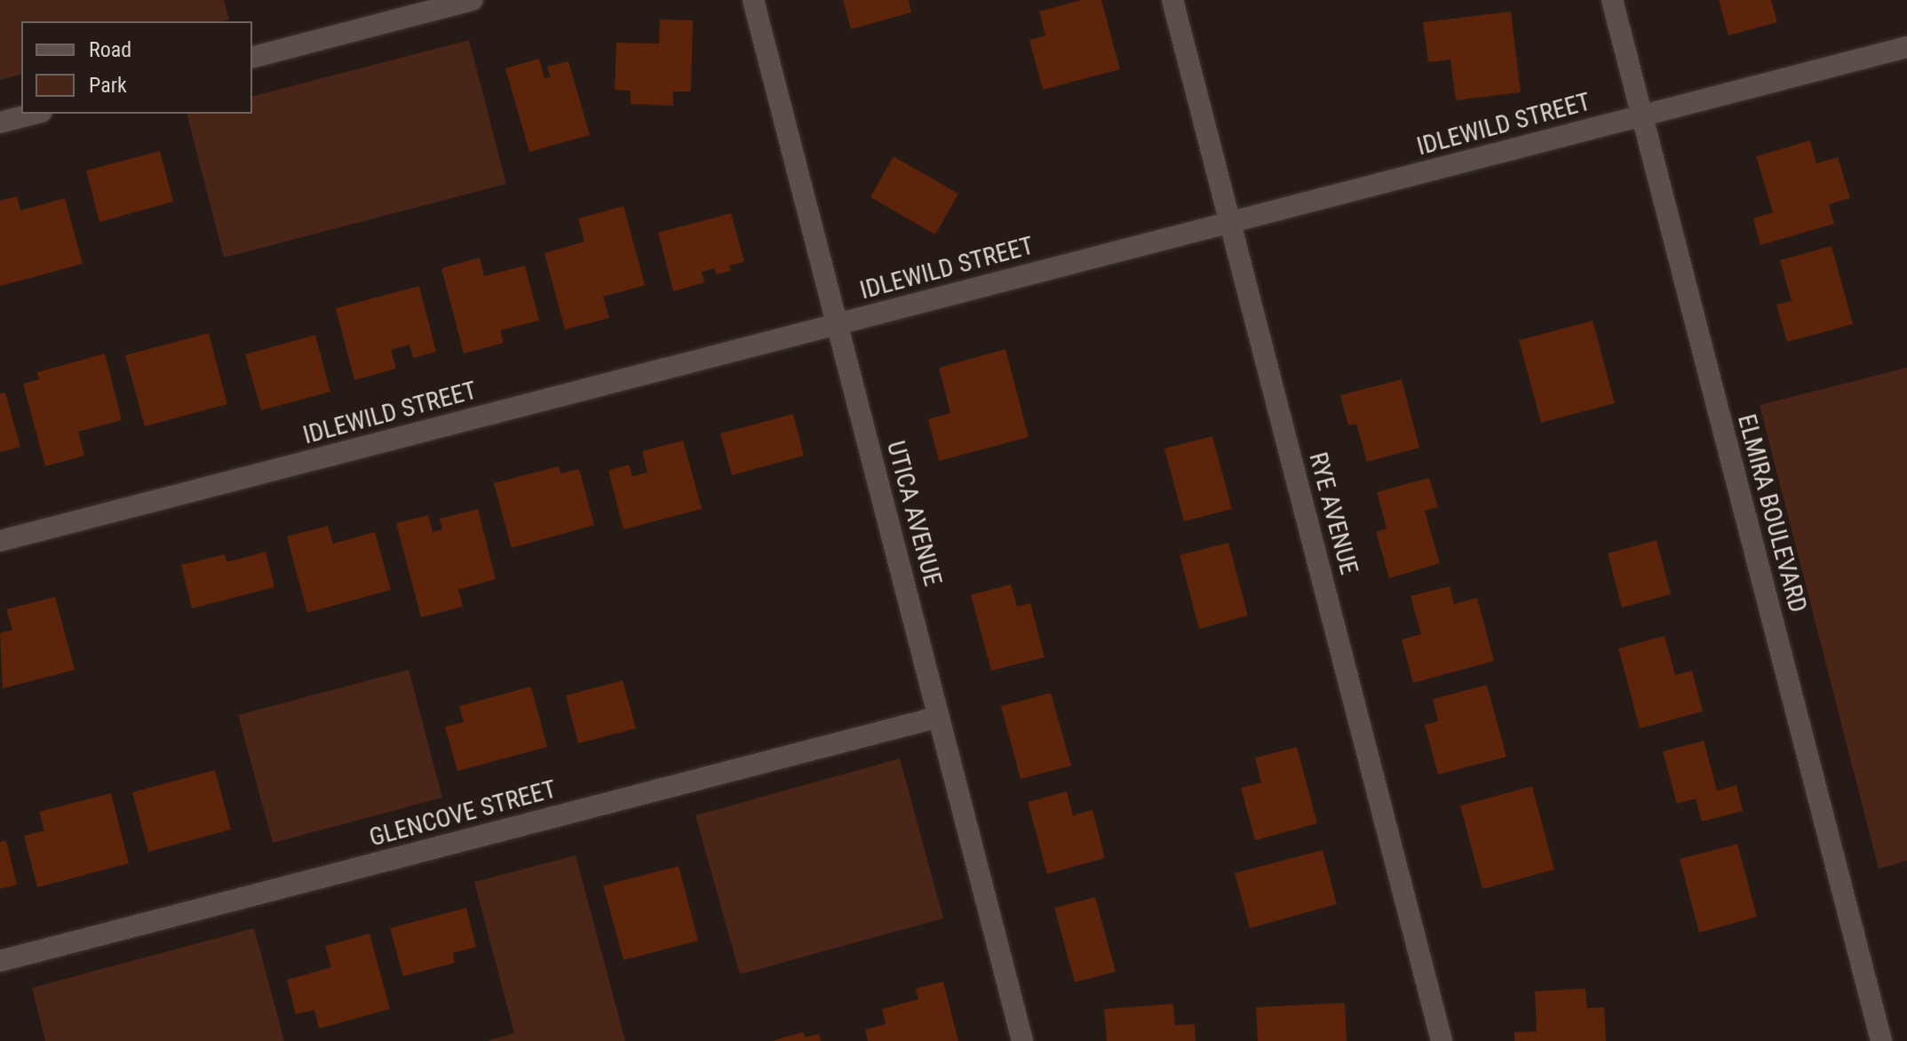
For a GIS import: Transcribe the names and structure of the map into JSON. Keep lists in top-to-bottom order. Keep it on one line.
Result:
{"streets":{"street":["IDLEWILD STREET","UTICA AVENUE","RYE AVENUE","ELMIRA BOULEVARD","GLENCOVE STREET"]},"crossings":[["IDLEWILD STREET","UTICA AVENUE"],["IDLEWILD STREET","RYE AVENUE"],["IDLEWILD STREET","ELMIRA BOULEVARD"],["UTICA AVENUE","GLENCOVE STREET"]],"legend":["Road","Park"]}
